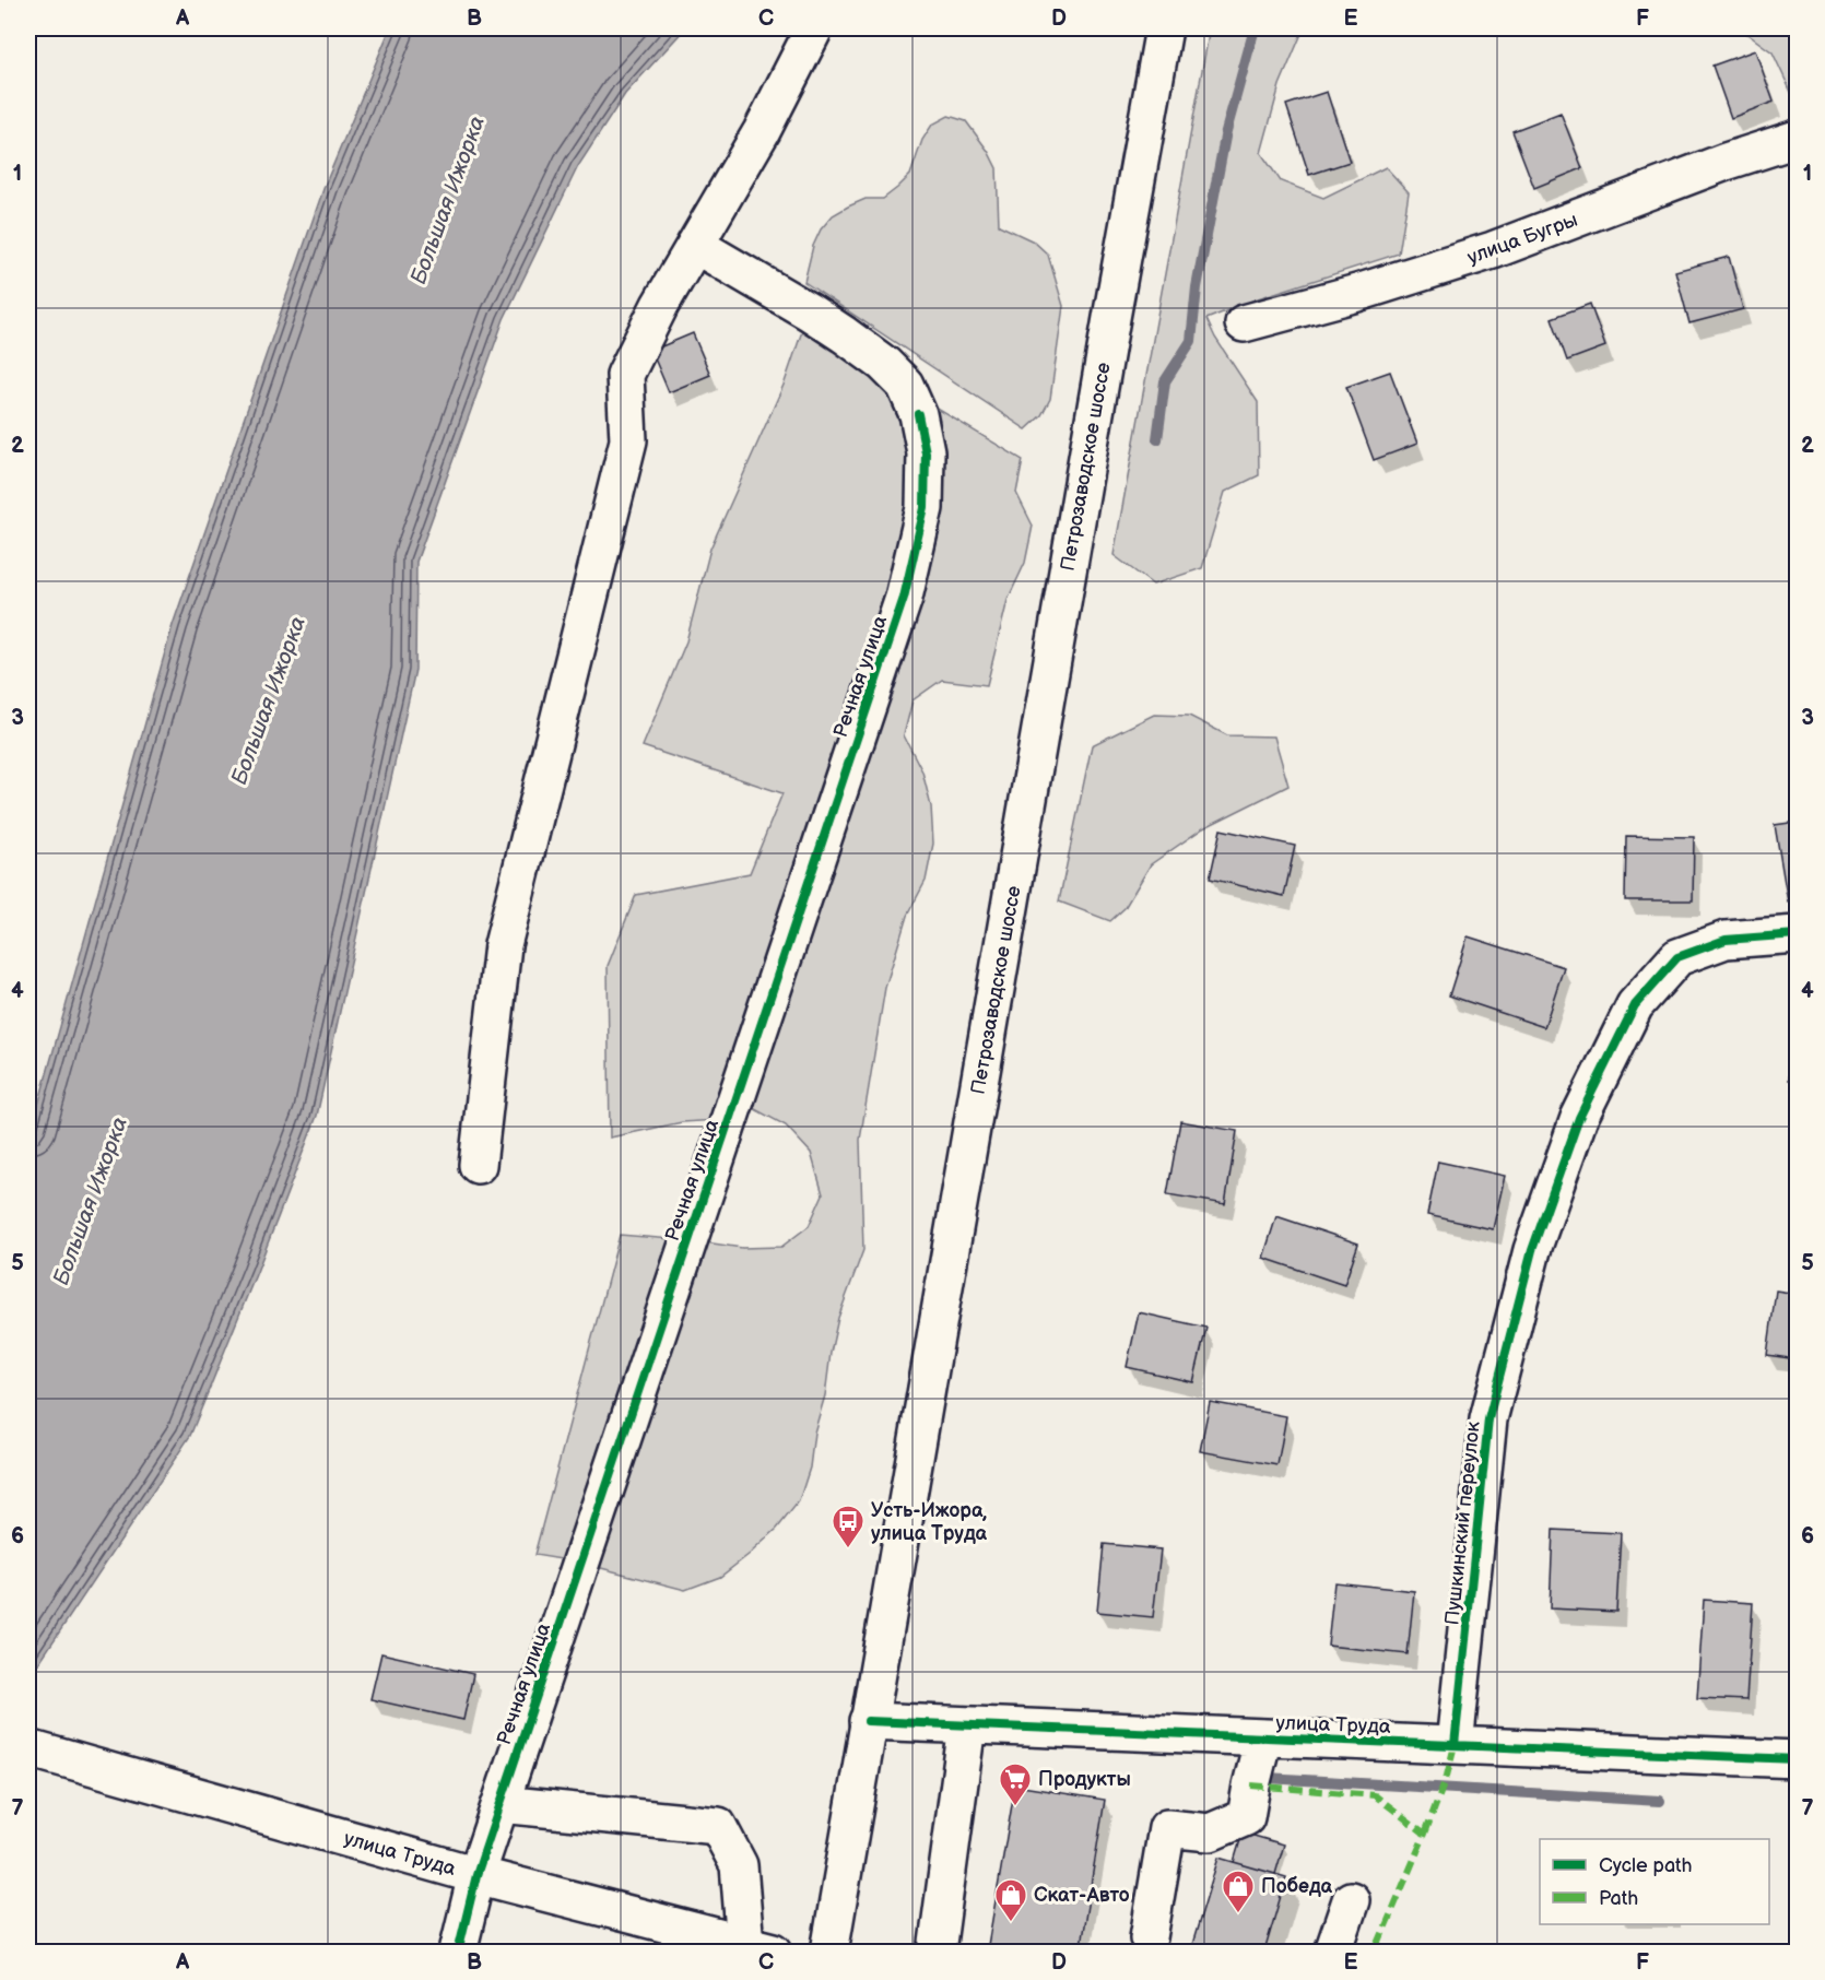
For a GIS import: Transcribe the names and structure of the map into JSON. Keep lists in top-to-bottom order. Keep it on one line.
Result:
{"streets":{"street":["улица Бугры","Петрозаводское шоссе","Речная улица","Пушкинский переулок","улица Труда"]},"crossings":[["Петрозаводское шоссе","улица Труда"],["Речная улица","улица Труда"],["Пушкинский переулок","улица Труда"]],"water":["Большая Ижорка"],"places":{"bus stop":["Усть-Ижора, улица Труда"],"supermarket":["Продукты"],"shop":["Победа","Скат-Авто"]},"legend":["Cycle path","Path"],"grid":{"columns":["A","B","C","D","E","F"],"rows":["1","2","3","4","5","6","7"]}}
